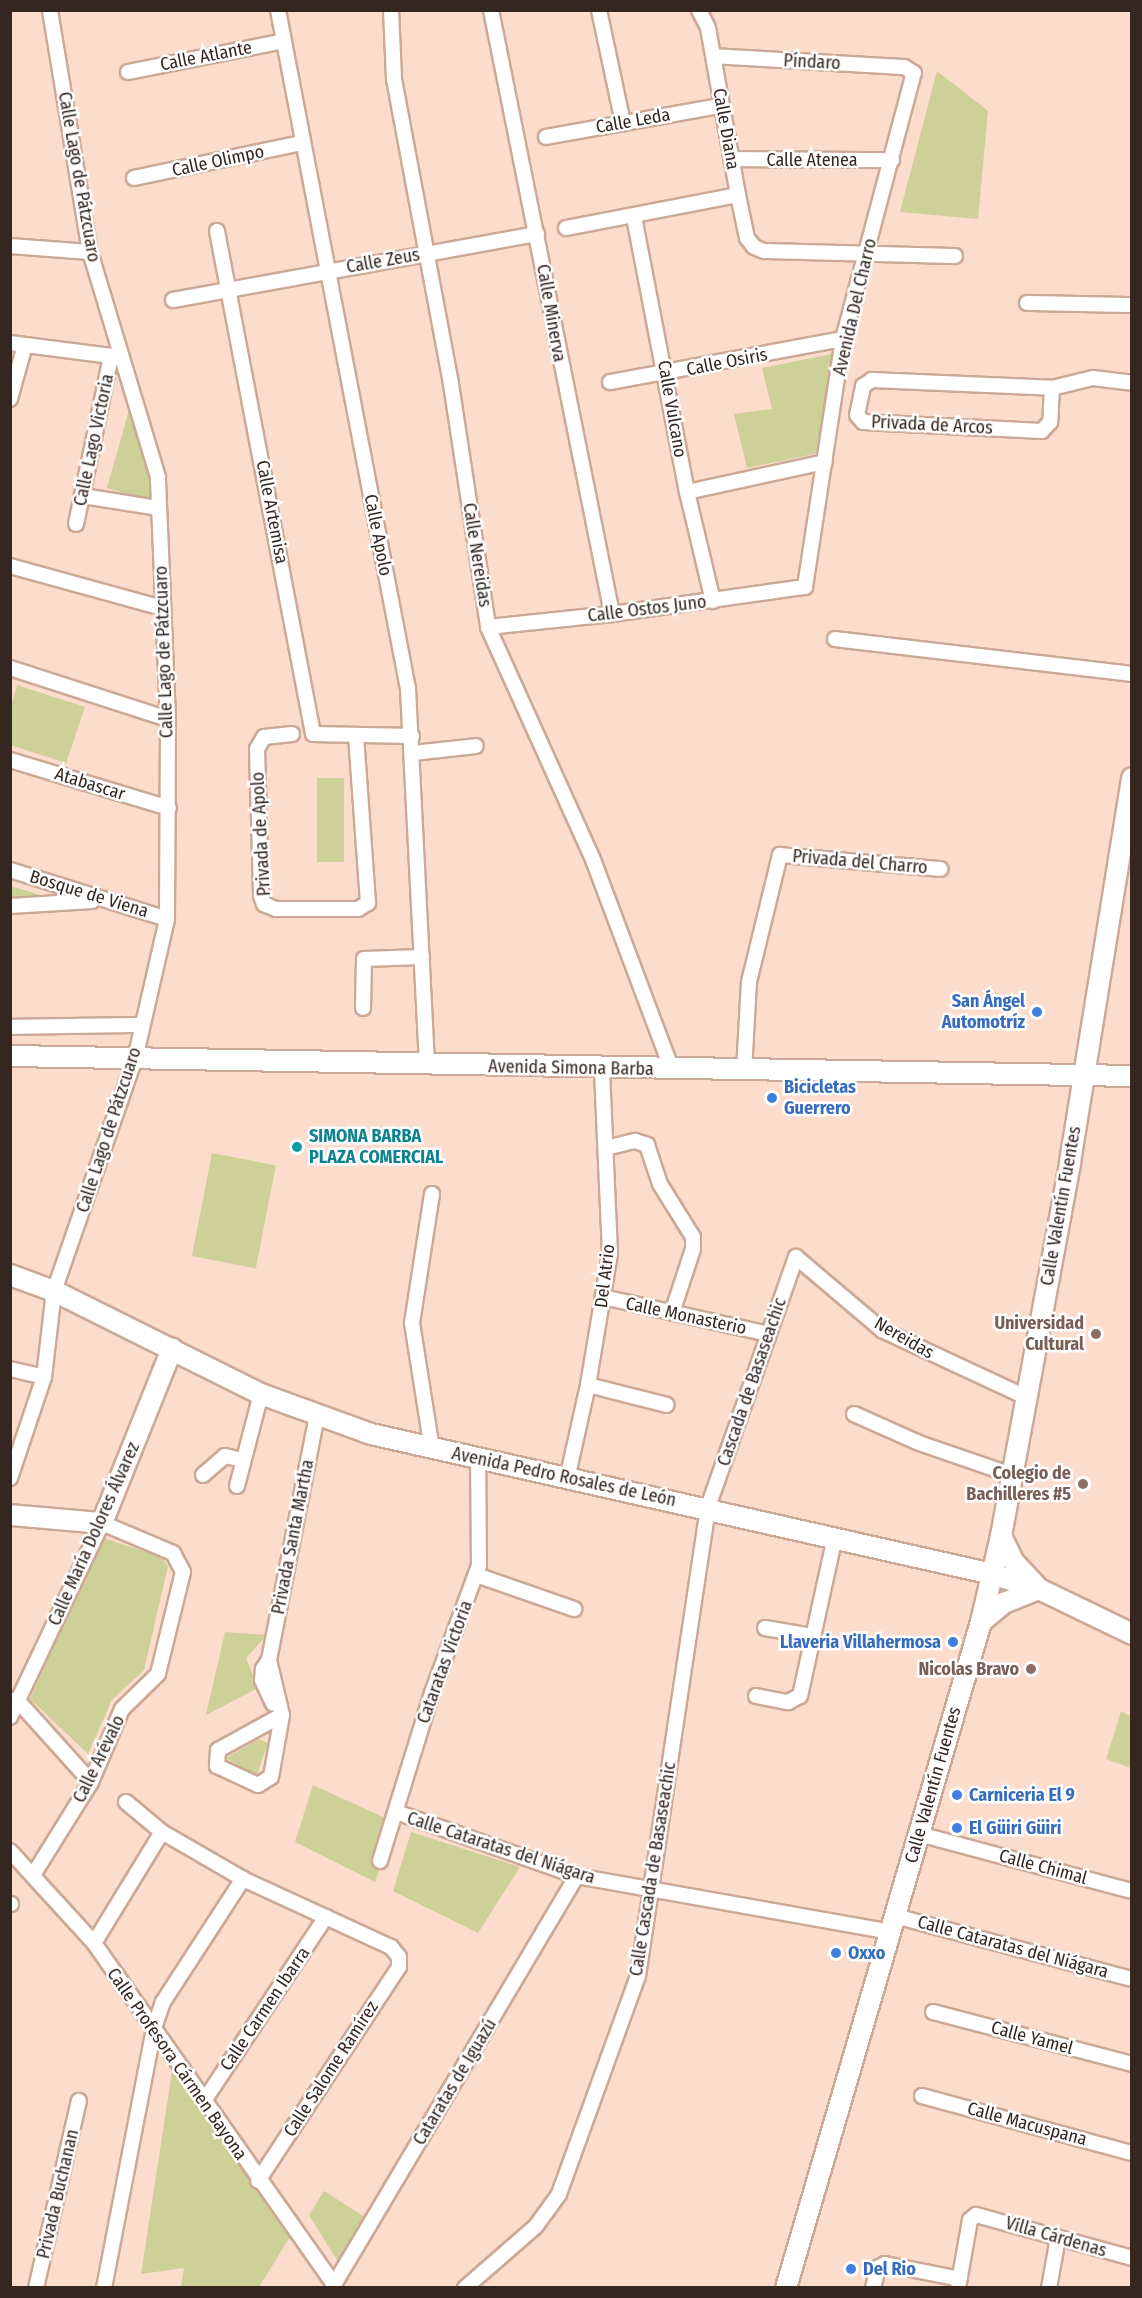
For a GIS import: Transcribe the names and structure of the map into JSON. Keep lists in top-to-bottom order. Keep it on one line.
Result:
{"streets":{"main road":["Avenida Simona Barba","Calle Valentín Fuentes","Avenida Pedro Rosales de León","Calle María Dolores Álvarez"],"street":["Calle Atlante","Píndaro","Calle Leda","Calle Diana","Calle Atenea","Calle Olimpo","Calle Lago de Pátzcuaro","Calle Zeus","Avenida Del Charro","Calle Minerva","Calle Osiris","Calle Vulcano","Privada de Arcos","Calle Lago Victoria","Calle Artemisa","Calle Apolo","Calle Nereidas","Calle Ostos Juno","Atabascar","Privada de Apolo","Privada del Charro","Bosque de Viena","Del Atrio","Calle Monasterio","Nereidas","Cascada de Basaseachic","Privada Santa Martha","Cataratas Victoria","Calle Arévalo","Calle Cataratas del Niágara","Calle Chimal","Calle Cascada de Basaseachic","Calle Carmen Ibarra","Calle Yamel","Calle Profesora Cármen Bayona","Calle Salome Ramírez","Cataratas de Iguazú","Calle Macuspana","Privada Buchanan","Villa Cárdenas"]},"crossings":[["Calle Atlante","Calle Apolo"],["Píndaro","Calle Diana"],["Píndaro","Avenida Del Charro"],["Calle Leda","Calle Diana"],["Calle Diana","Calle Atenea"],["Calle Diana","Avenida Del Charro"],["Calle Atenea","Avenida Del Charro"],["Calle Olimpo","Calle Apolo"],["Calle Lago de Pátzcuaro","Calle Lago Victoria"],["Calle Lago de Pátzcuaro","Atabascar"],["Calle Lago de Pátzcuaro","Bosque de Viena"],["Calle Lago de Pátzcuaro","Avenida Simona Barba"],["Calle Lago de Pátzcuaro","Avenida Pedro Rosales de León"],["Calle Zeus","Calle Minerva"],["Calle Zeus","Calle Artemisa"],["Calle Zeus","Calle Apolo"],["Calle Zeus","Calle Nereidas"],["Avenida Del Charro","Calle Osiris"],["Avenida Del Charro","Calle Ostos Juno"],["Calle Minerva","Calle Ostos Juno"],["Calle Osiris","Calle Vulcano"],["Calle Vulcano","Calle Ostos Juno"],["Calle Artemisa","Privada de Apolo"],["Calle Apolo","Avenida Simona Barba"],["Calle Nereidas","Calle Ostos Juno"],["Calle Nereidas","Avenida Simona Barba"],["Privada del Charro","Avenida Simona Barba"],["Avenida Simona Barba","Calle Valentín Fuentes"],["Avenida Simona Barba","Del Atrio"],["Calle Valentín Fuentes","Nereidas"],["Calle Valentín Fuentes","Avenida Pedro Rosales de León"],["Calle Valentín Fuentes","Calle Cataratas del Niágara"],["Calle Valentín Fuentes","Calle Chimal"],["Del Atrio","Calle Monasterio"],["Del Atrio","Avenida Pedro Rosales de León"],["Calle Monasterio","Cascada de Basaseachic"],["Nereidas","Cascada de Basaseachic"],["Cascada de Basaseachic","Avenida Pedro Rosales de León"],["Cascada de Basaseachic","Calle Cascada de Basaseachic"],["Avenida Pedro Rosales de León","Calle María Dolores Álvarez"],["Avenida Pedro Rosales de León","Privada Santa Martha"],["Avenida Pedro Rosales de León","Cataratas Victoria"],["Avenida Pedro Rosales de León","Calle Cascada de Basaseachic"],["Calle María Dolores Álvarez","Calle Arévalo"],["Cataratas Victoria","Calle Cataratas del Niágara"],["Calle Arévalo","Calle Profesora Cármen Bayona"],["Calle Cataratas del Niágara","Calle Cascada de Basaseachic"],["Calle Cataratas del Niágara","Cataratas de Iguazú"],["Calle Carmen Ibarra","Calle Profesora Cármen Bayona"],["Calle Carmen Ibarra","Calle Salome Ramírez"],["Calle Profesora Cármen Bayona","Calle Salome Ramírez"],["Calle Profesora Cármen Bayona","Cataratas de Iguazú"]],"places":["San Ángel Automotríz","Bicicletas Guerrero","SIMONA BARBA PLAZA COMERCIAL","Universidad Cultural","Colegio de Bachilleres #5","Llaveria Villahermosa","Nicolas Bravo","Carniceria El 9","El Güiri Güiri","Oxxo","Del Rio"]}
